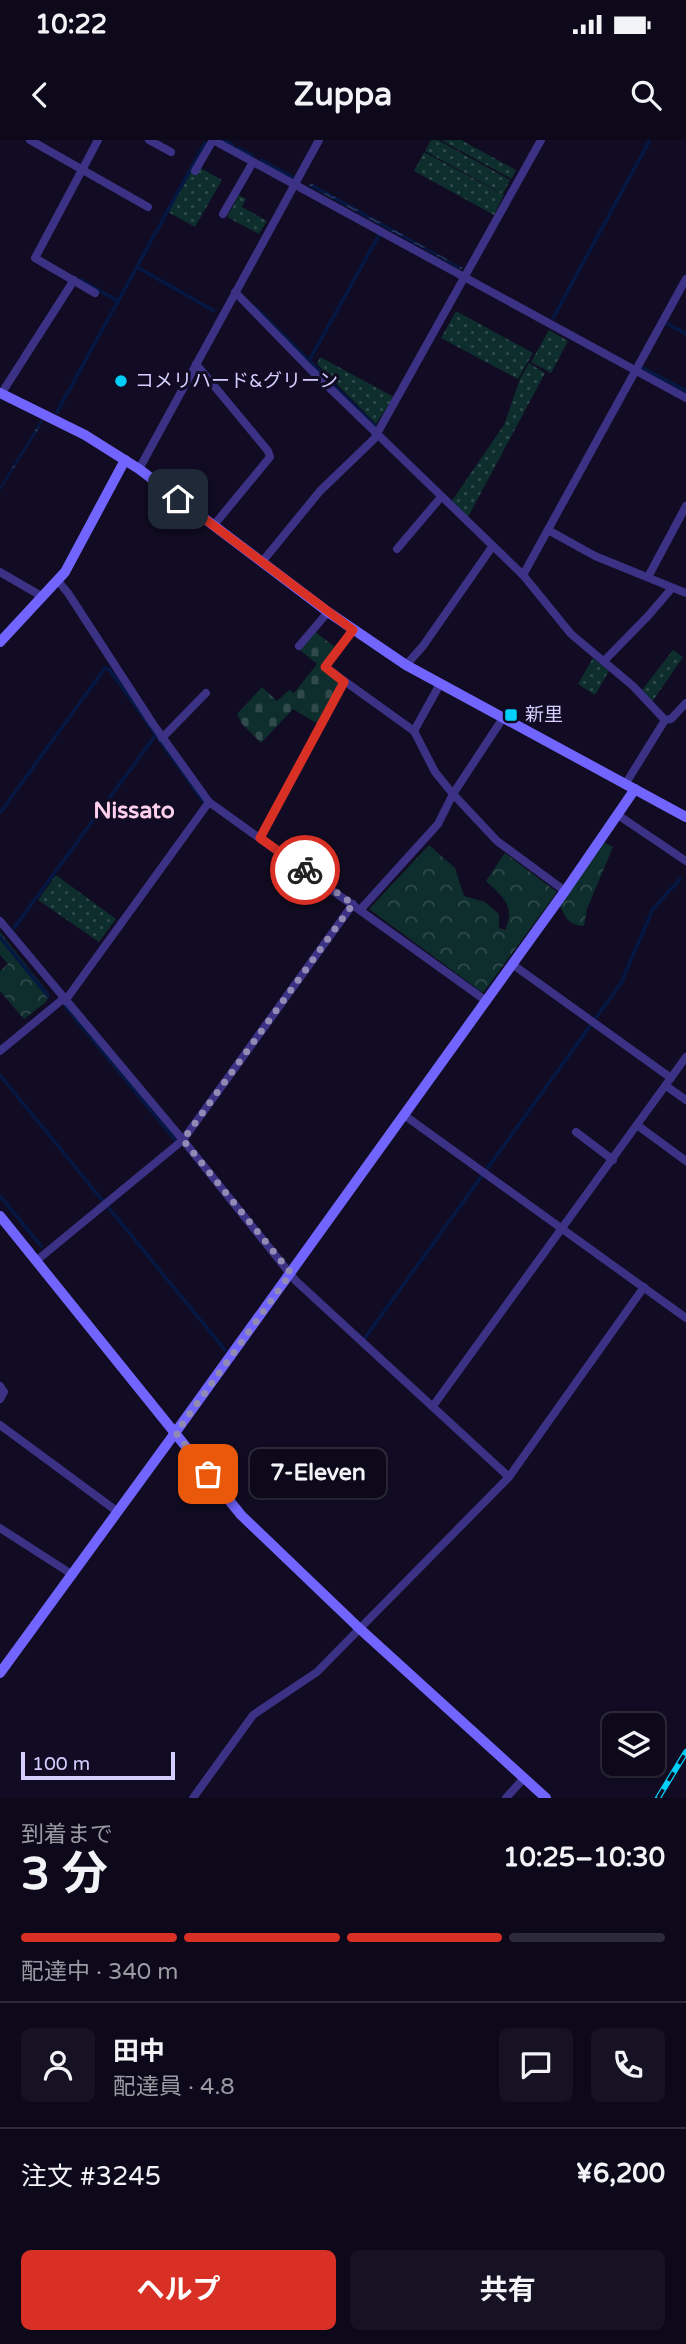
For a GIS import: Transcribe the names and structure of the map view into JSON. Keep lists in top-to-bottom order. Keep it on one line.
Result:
{"districts":["Nissato"],"places":{"other":["コメリハード&グリーン","7-Eleven"],"transit":["新里"]},"scale_bar":"100 m","page":{"status":"10:22","header":"Zuppa","bubble":"7-Eleven","scale":"100 m","heading":["3 分","到着まで","10:25–10:30"],"panel":["田中","配達員 · 4.8","注文 #3245","¥6,200"],"bar":"配達中 · 340 m","buttons":["ヘルプ","共有"]}}
